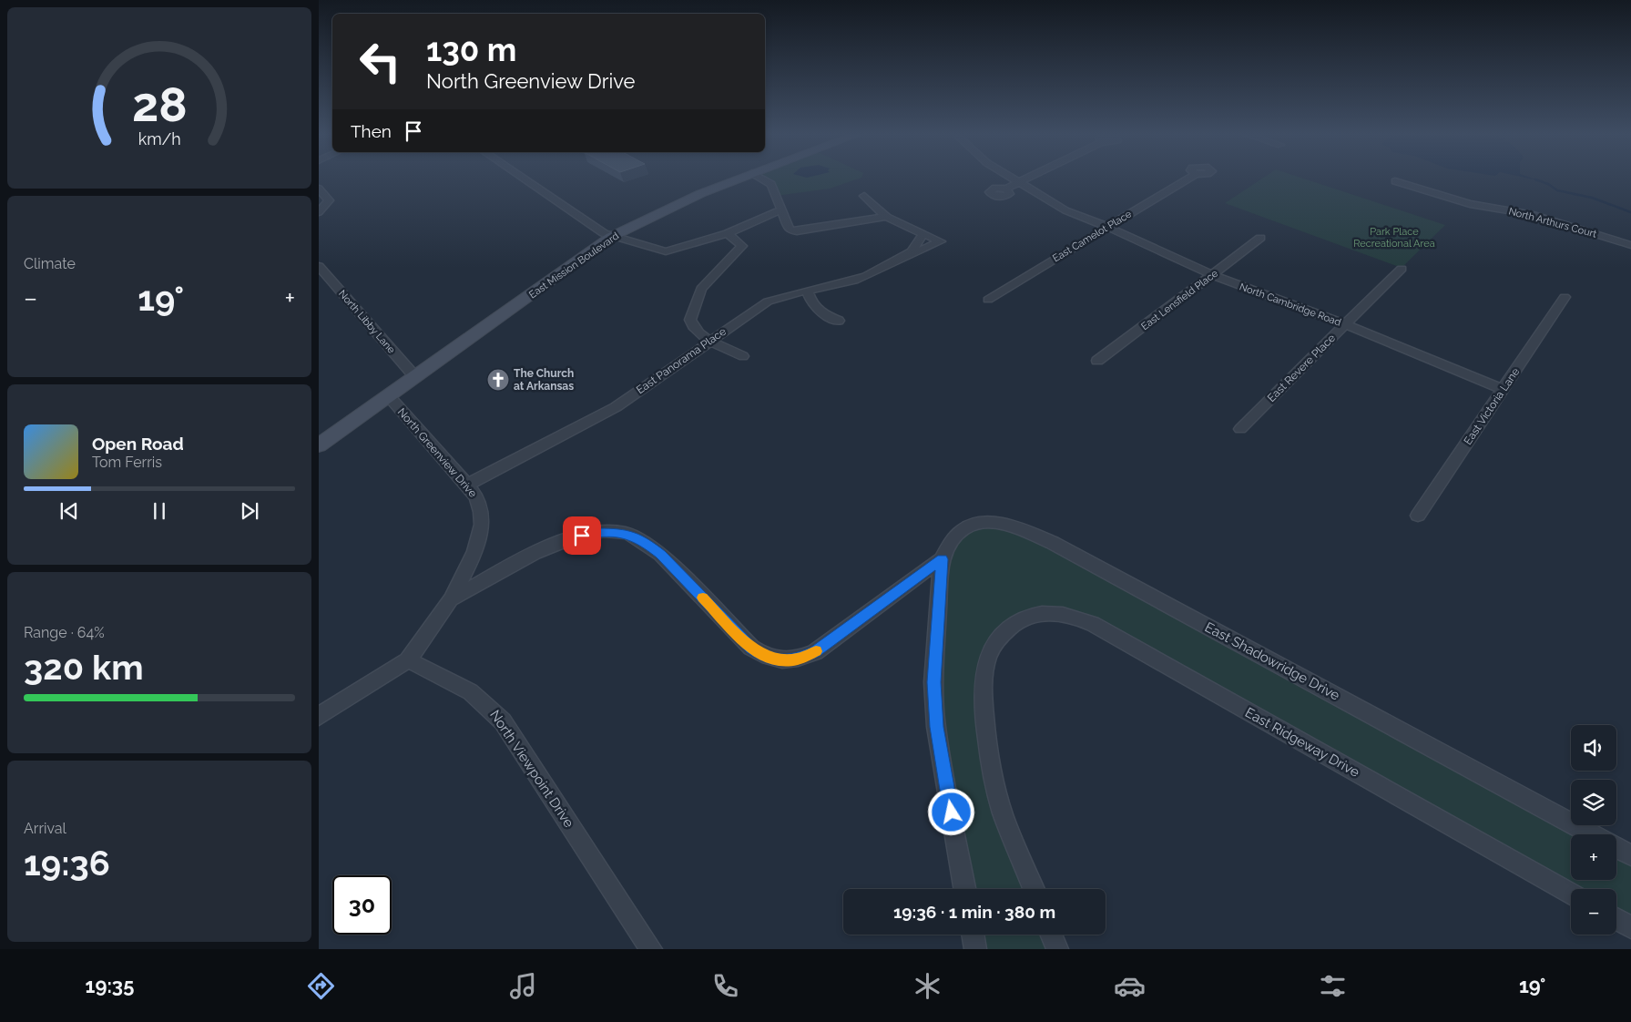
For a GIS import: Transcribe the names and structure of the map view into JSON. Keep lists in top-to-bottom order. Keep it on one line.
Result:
{"streets":{"main road":["East Mission Boulevard"],"street":["North Arthurs Court","East Camelot Place","East Lensfield Place","North Cambridge Road","North Libby Lane","East Panorama Place","East Revere Place","East Victoria Lane","North Greenview Drive","East Shadowridge Drive","East Ridgeway Drive","North Viewpoint Drive"]},"crossings":[["East Camelot Place","North Cambridge Road"],["East Mission Boulevard","North Libby Lane"],["East Mission Boulevard","North Greenview Drive"],["East Lensfield Place","North Cambridge Road"],["North Cambridge Road","East Revere Place"],["North Cambridge Road","East Victoria Lane"],["East Panorama Place","North Greenview Drive"]],"parks":["Park Place Recreational Area"],"places":{"church":["The Church at Arkansas"]},"page":{"turn":["130 m","North Greenview Drive"],"then":"Then","tile":["Climate",["Range · 64%","320 km"],["Arrival","19:36"]],"heat":["−","19°","+"],"song":["Open Road","Tom Ferris"],"map_buttons":["+","−"],"limit":"30","trip":"19:36 · 1 min · 380 m","tabs":["19:35","19°"],"gauge":["28","km/h"]}}
